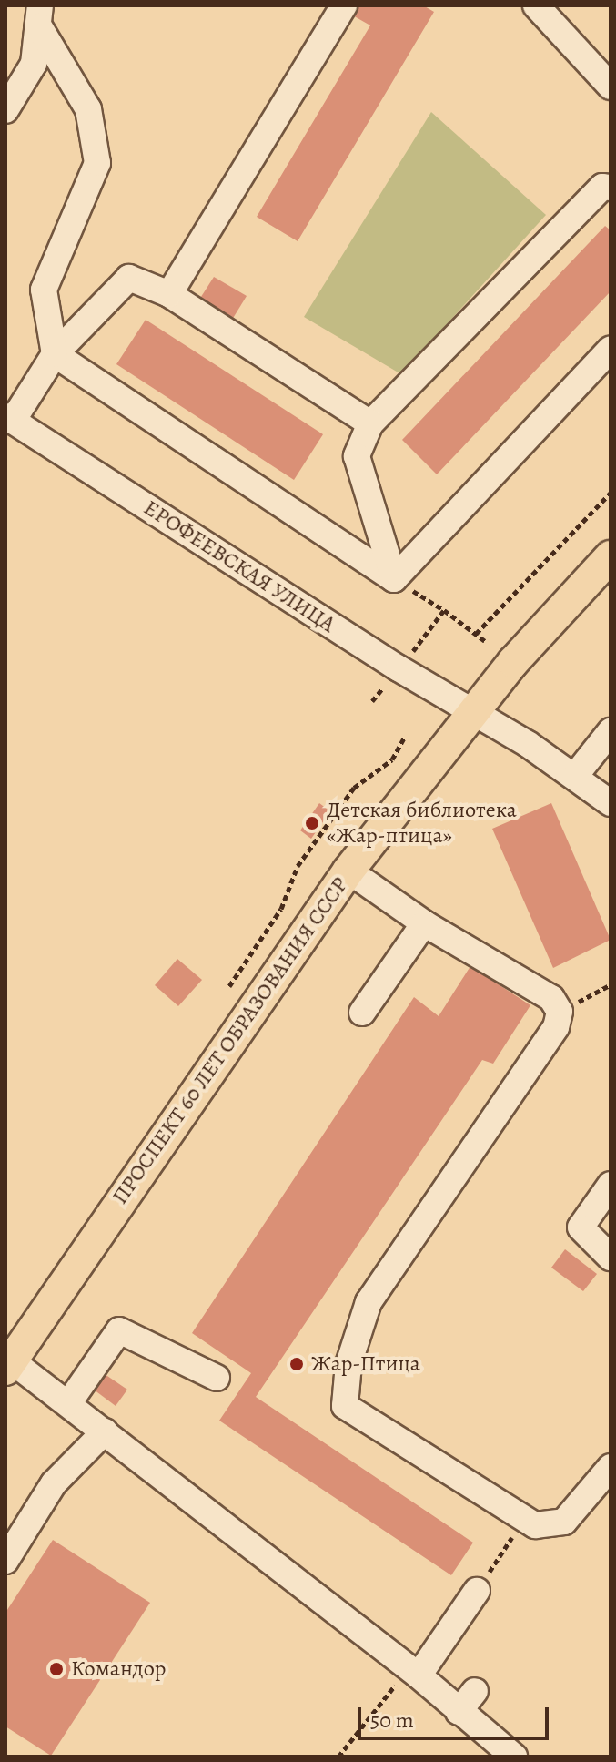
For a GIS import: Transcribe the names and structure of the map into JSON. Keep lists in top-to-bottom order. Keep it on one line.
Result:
{"streets":{"main road":["ПРОСПЕКТ 60 ЛЕТ ОБРАЗОВАНИЯ СССР"],"street":["ЕРОФЕЕВСКАЯ УЛИЦА"]},"crossings":[["ЕРОФЕЕВСКАЯ УЛИЦА","ПРОСПЕКТ 60 ЛЕТ ОБРАЗОВАНИЯ СССР"]],"places":["Детская библиотека «Жар-птица»","Жар-Птица","Командор"],"scale_bar":"50 m"}
